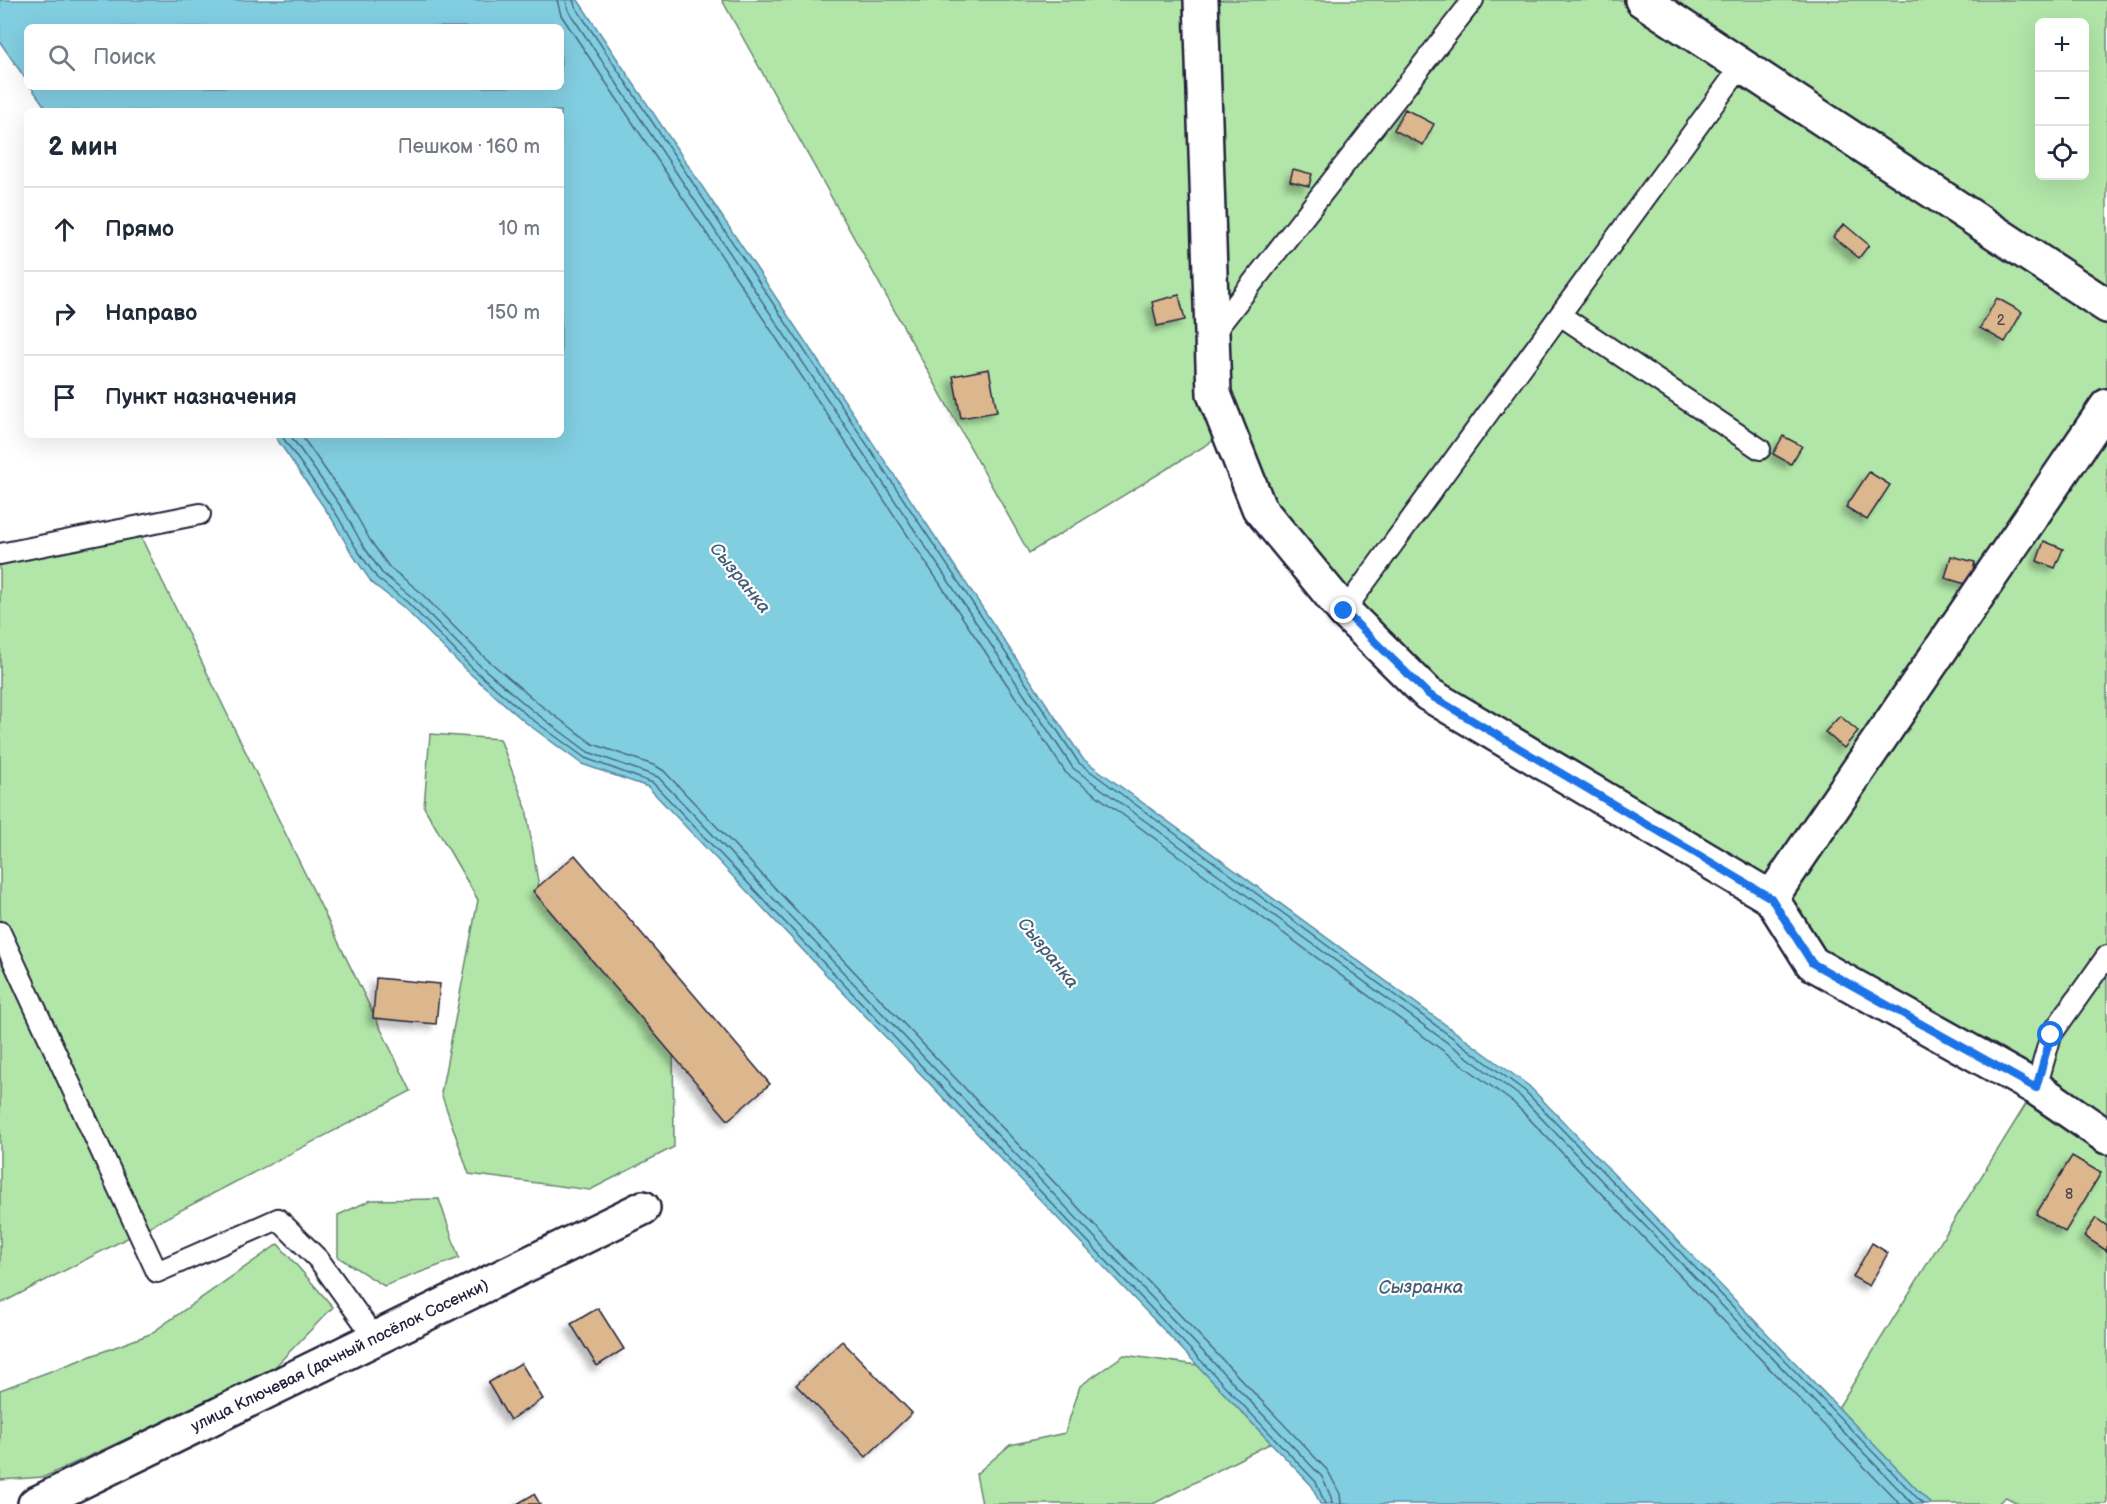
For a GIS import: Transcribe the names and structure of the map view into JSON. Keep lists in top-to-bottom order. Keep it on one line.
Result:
{"streets":{"street":["улица Ключевая (дачный посёлок Сосенки)"]},"water":["Сызранка"],"house_numbers":["2","8"],"page":{"map_buttons":["+","−"],"search":"Поиск","heading":["2 мин","Пешком · 160 m"],"list":[["Прямо","10 m"],["Направо","150 m"],"Пункт назначения"]}}
